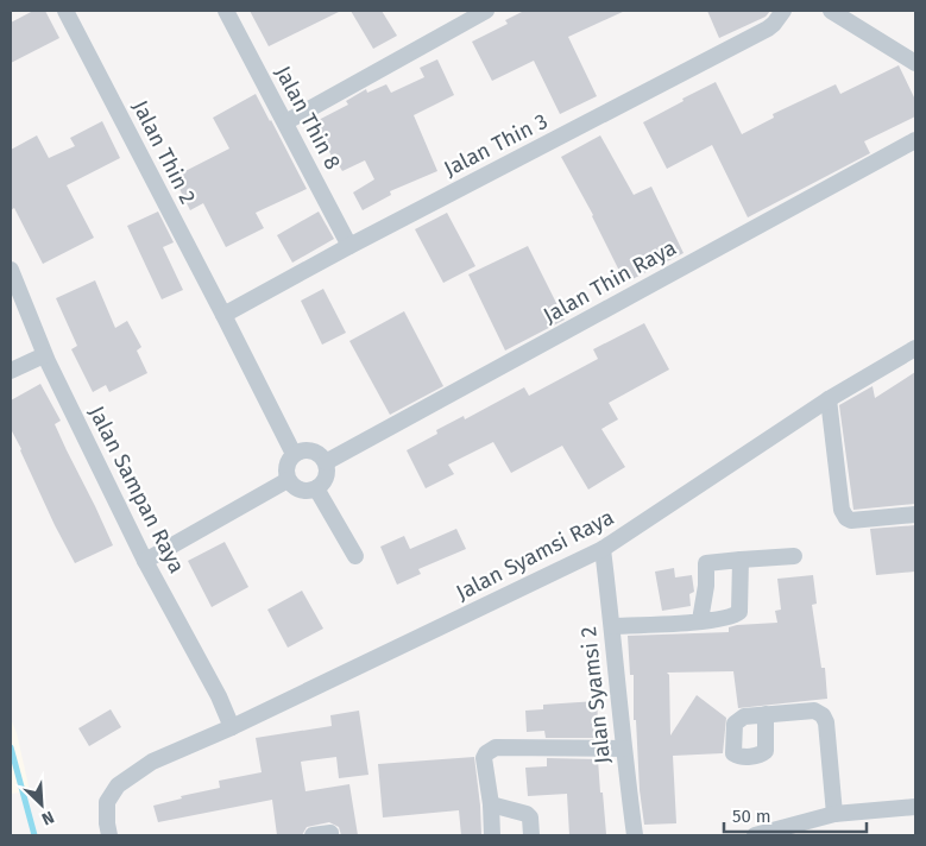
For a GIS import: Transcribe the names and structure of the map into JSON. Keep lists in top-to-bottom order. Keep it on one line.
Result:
{"streets":{"street":["Jalan Thin 8","Jalan Thin 3","Jalan Thin 2","Jalan Thin Raya","Jalan Sampan Raya","Jalan Syamsi Raya","Jalan Syamsi 2"]},"crossings":[["Jalan Thin 8","Jalan Thin 3"],["Jalan Thin 3","Jalan Thin 2"],["Jalan Thin 2","Jalan Thin Raya"],["Jalan Sampan Raya","Jalan Syamsi Raya"],["Jalan Syamsi Raya","Jalan Syamsi 2"]],"scale_bar":"50 m","north":"bottom right"}
